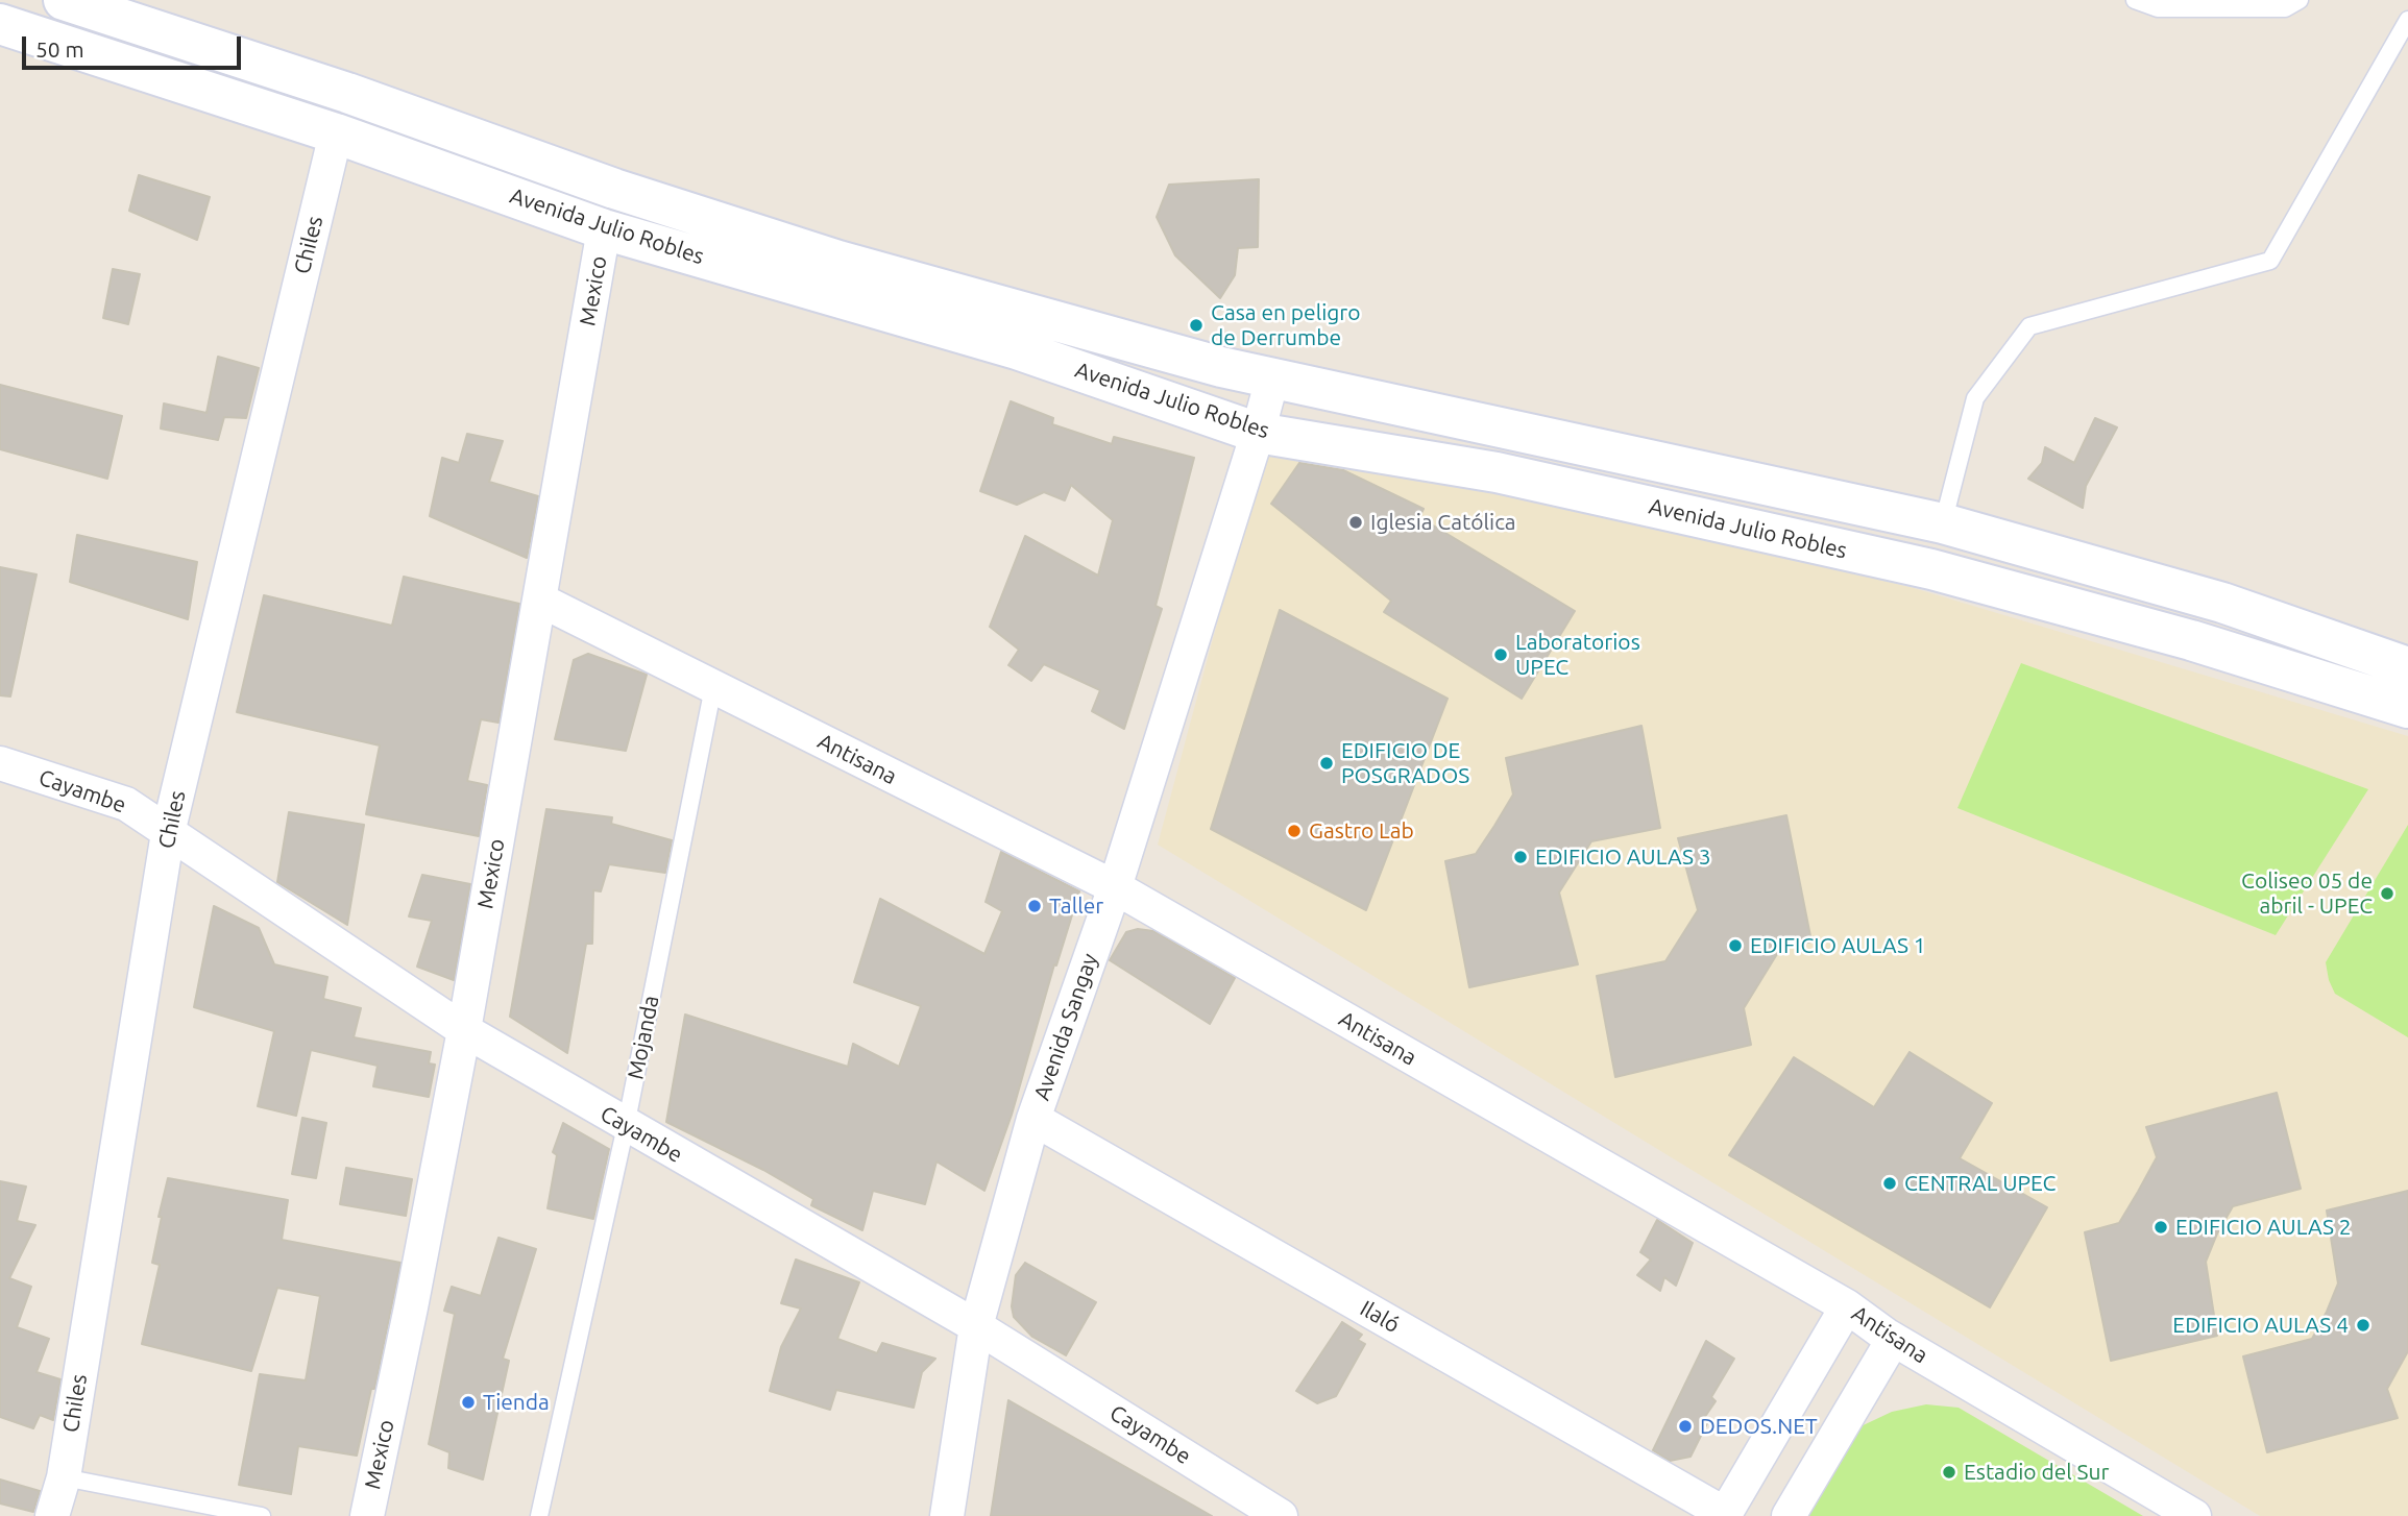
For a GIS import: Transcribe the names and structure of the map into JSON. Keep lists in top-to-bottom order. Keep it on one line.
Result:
{"streets":{"main road":["Avenida Julio Robles"],"street":["Chiles","Mexico","Antisana","Cayambe","Avenida Sangay","Ilaló"],"lane":["Mojanda"]},"crossings":[["Avenida Julio Robles","Chiles"],["Avenida Julio Robles","Mexico"],["Avenida Julio Robles","Avenida Sangay"],["Chiles","Cayambe"],["Mexico","Antisana"],["Mexico","Cayambe"],["Antisana","Avenida Sangay"],["Antisana","Mojanda"],["Cayambe","Avenida Sangay"],["Cayambe","Mojanda"],["Avenida Sangay","Ilaló"]],"places":["Casa en peligro de Derrumbe","Iglesia Católica","Laboratorios UPEC","EDIFICIO DE POSGRADOS","Gastro Lab","EDIFICIO AULAS 3","Coliseo 05 de abril - UPEC","Taller","EDIFICIO AULAS 1","CENTRAL UPEC","EDIFICIO AULAS 2","EDIFICIO AULAS 4","Tienda","DEDOS.NET","Estadio del Sur"],"scale_bar":"50 m"}
